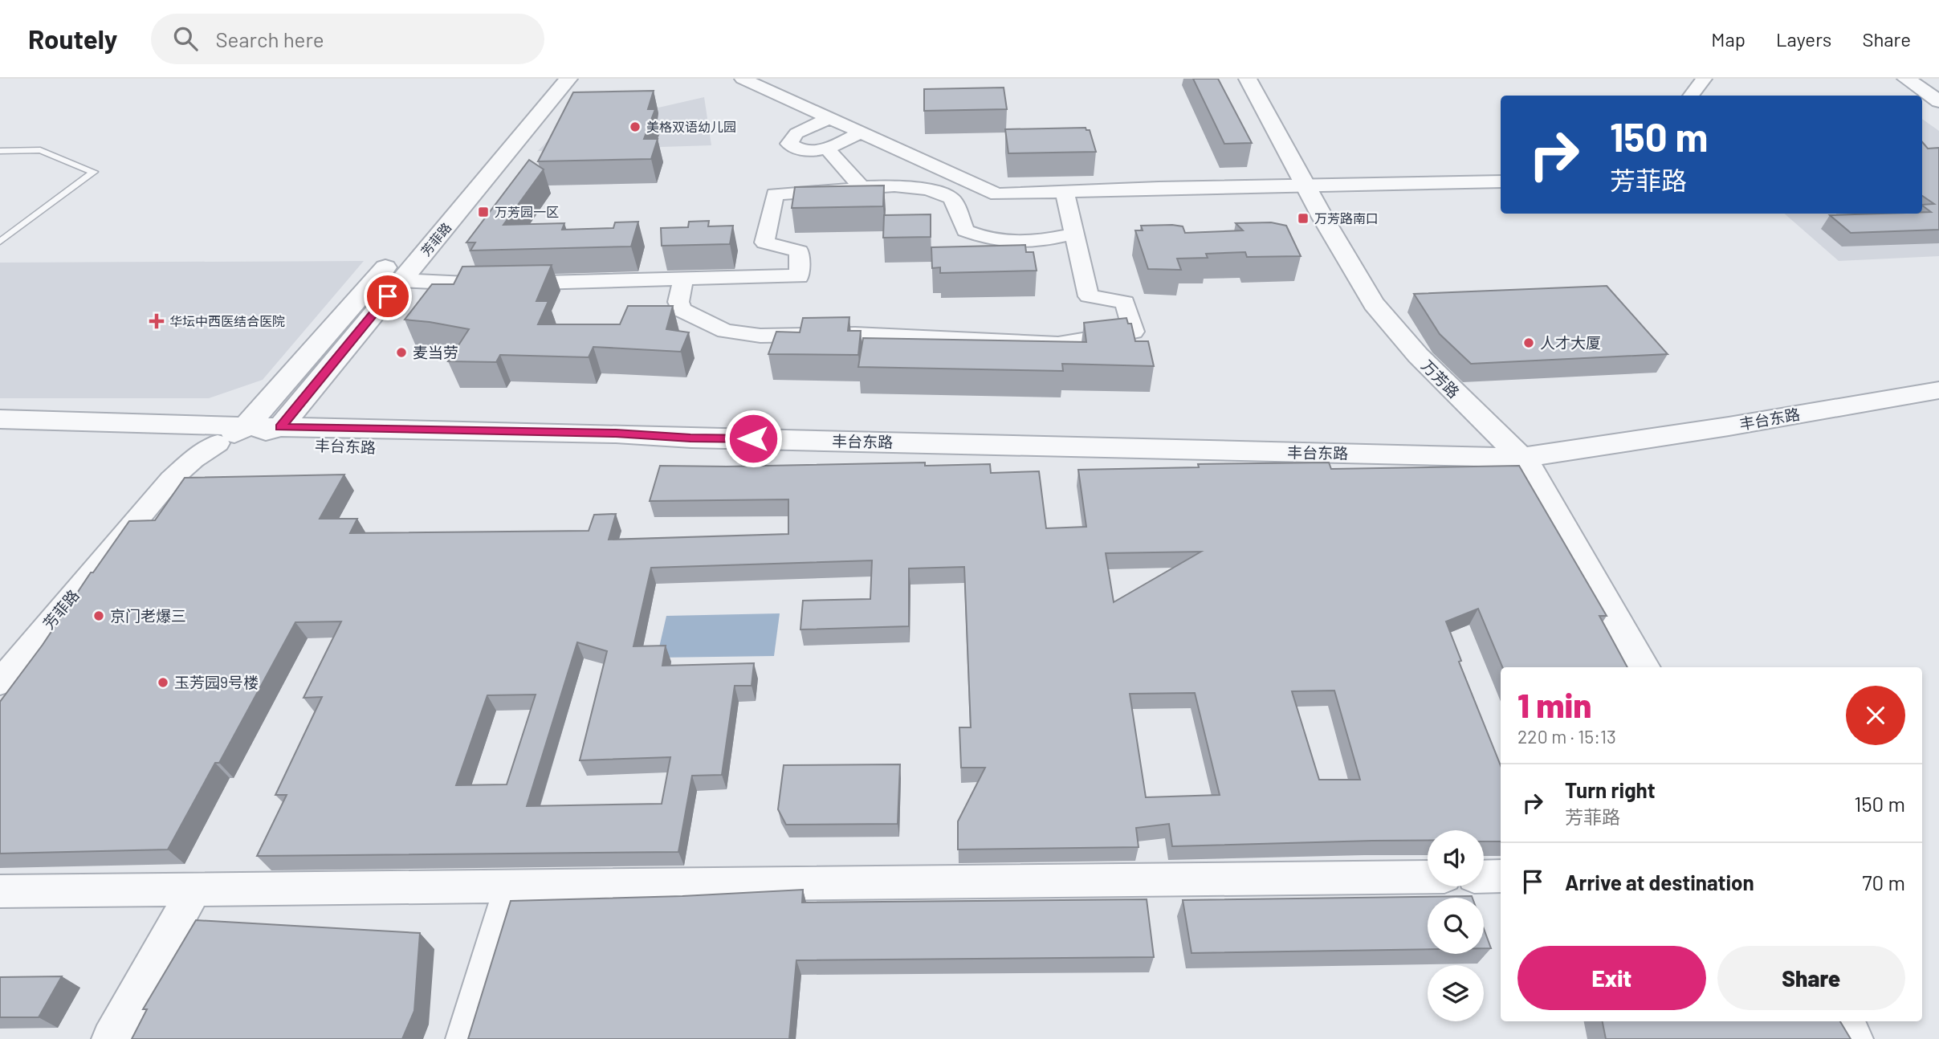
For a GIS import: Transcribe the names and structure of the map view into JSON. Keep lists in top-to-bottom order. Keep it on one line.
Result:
{"streets":{"street":["芳菲路","万芳路","丰台东路"]},"crossings":[["芳菲路","丰台东路"],["万芳路","丰台东路"]],"places":{"other":["美格双语幼儿园","人才大厦","麦当劳","京门老爆三","玉芳园9号楼"],"transit":["万芳园一区","万芳路南口"],"health":["华坛中西医结合医院"]},"page":{"header":"Routely","search":"Search here","nav":["Map","Layers","Share"],"turn":["150 m","芳菲路"],"heading":["1 min","220 m · 15:13"],"list":[{"name":"Turn right","note":"芳菲路","value":"150 m"},{"name":"Arrive at destination","value":"70 m"}],"buttons":["Exit","Share"]}}
